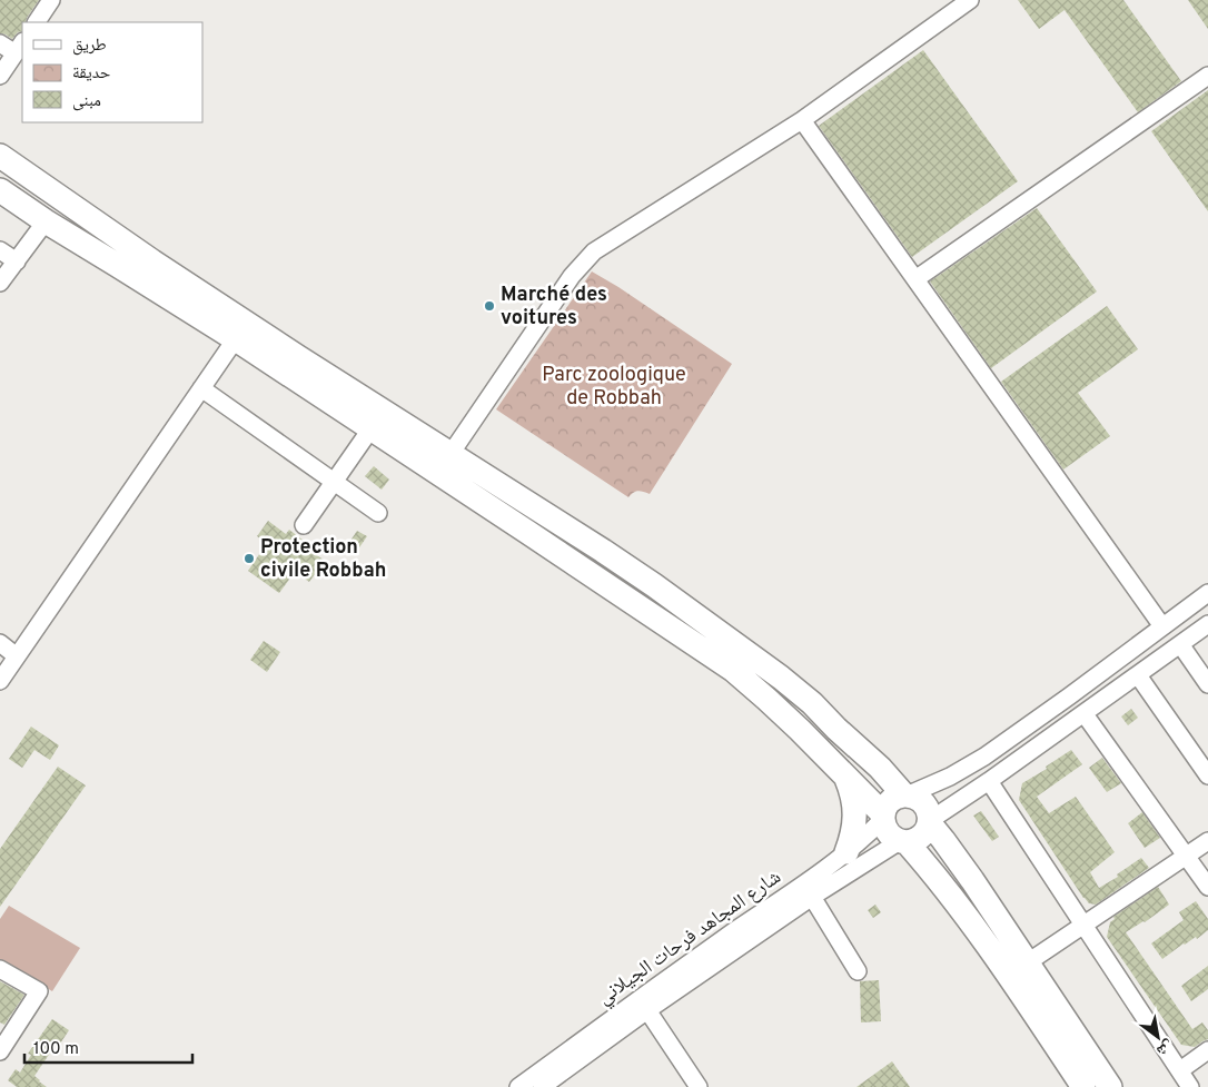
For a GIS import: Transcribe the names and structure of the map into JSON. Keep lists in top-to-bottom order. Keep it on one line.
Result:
{"streets":{"street":["شارع المجاهد فرحات الجيلاني"]},"parks":["Parc zoologique de Robbah"],"places":["Marché des voitures","Protection civile Robbah"],"legend":["طريق","حديقة","مبنى"],"scale_bar":"100 m","north":"bottom right"}
